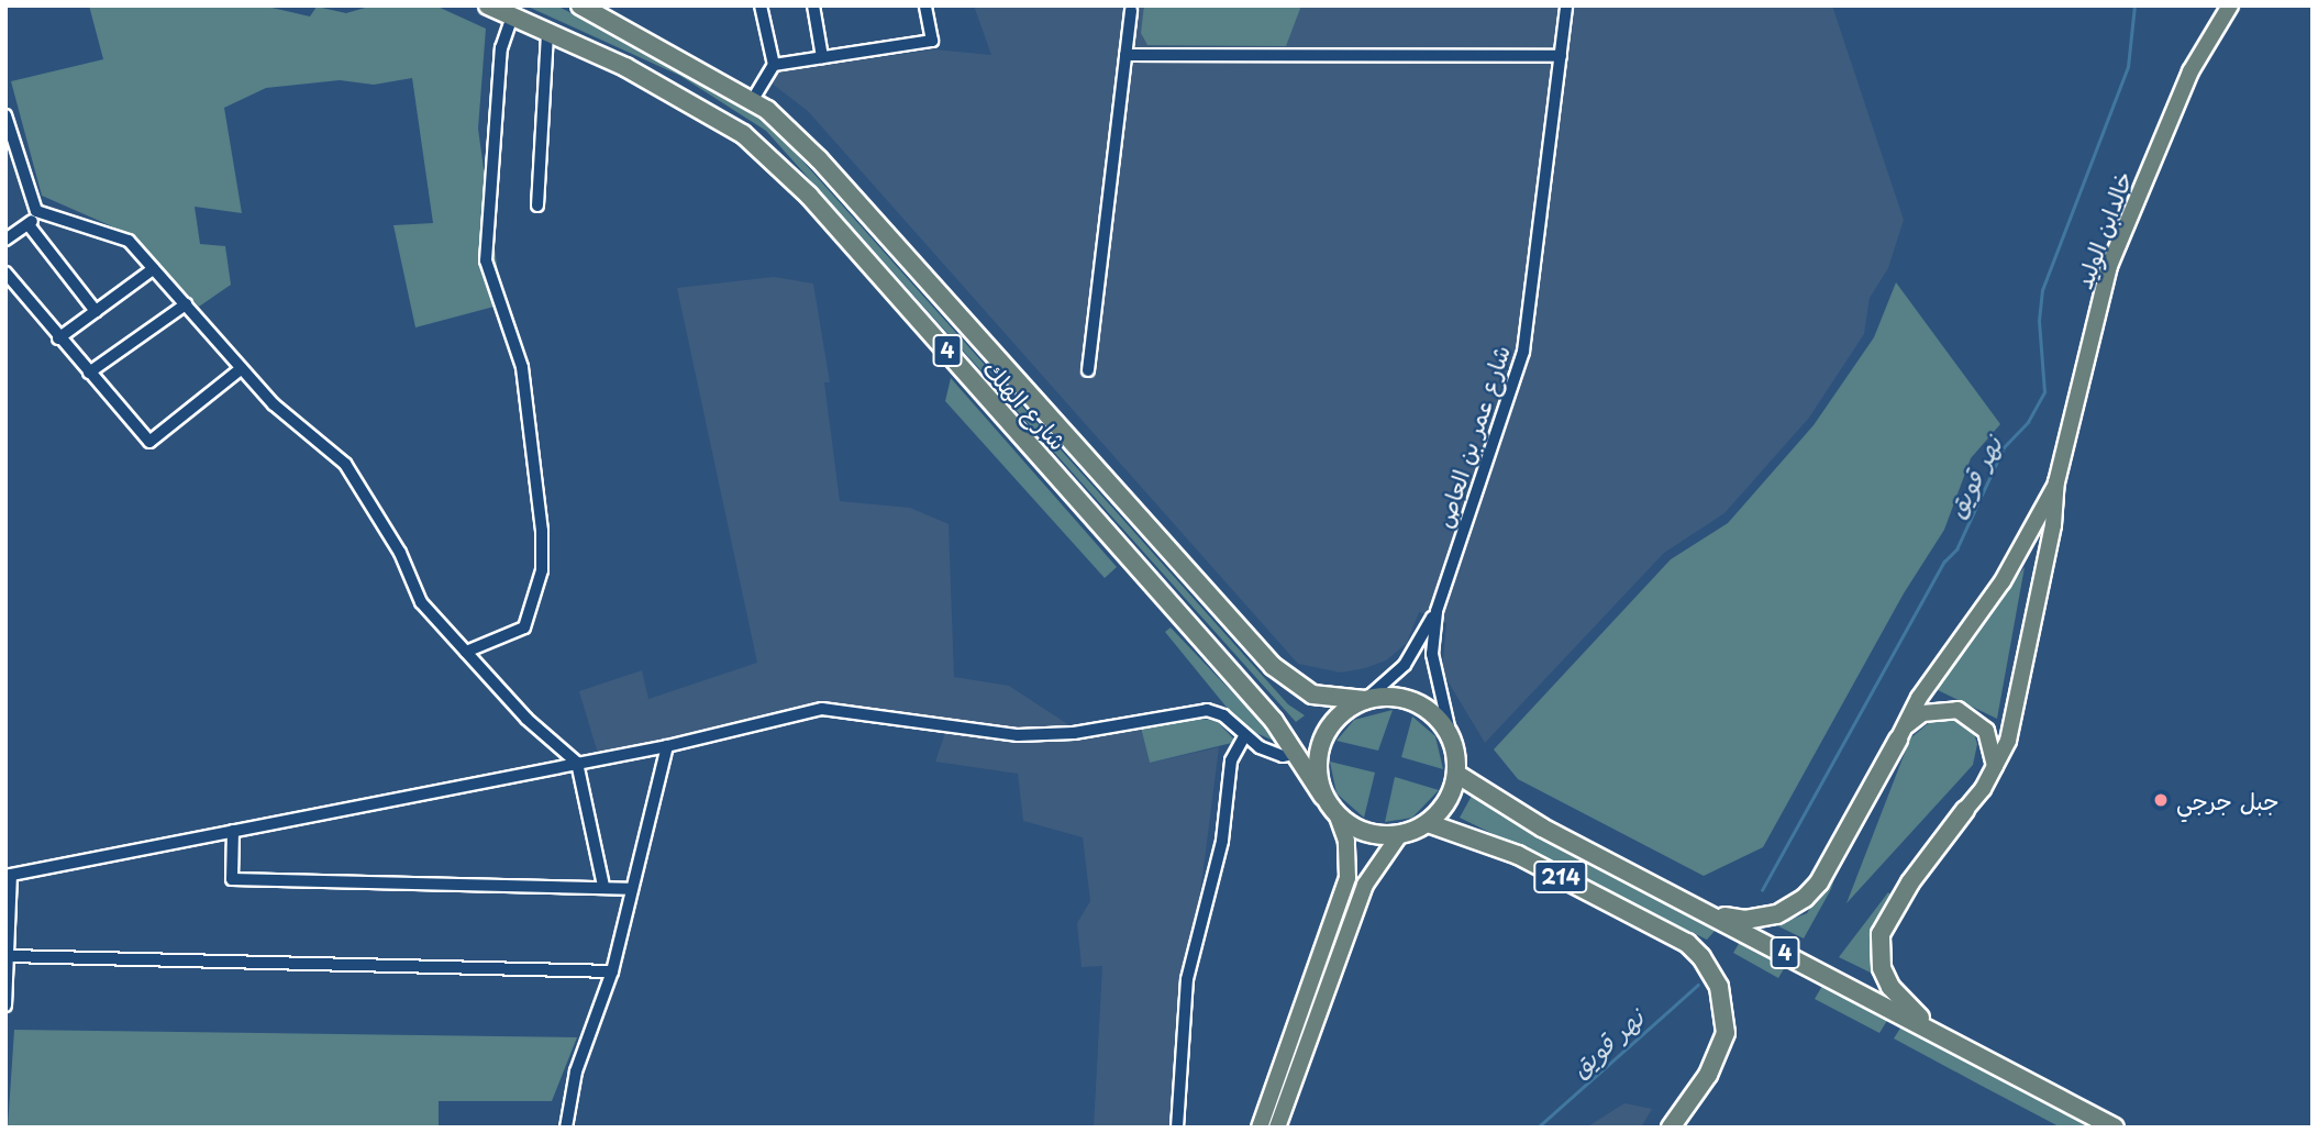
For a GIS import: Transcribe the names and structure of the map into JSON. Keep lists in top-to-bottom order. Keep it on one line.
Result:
{"streets":{"highway":["4","شارع الهلك","214"],"main road":["خالدابن الوليد"],"street":["شارع عمر بن العاص"]},"crossings":[["4","شارع الهلك"],["4","شارع عمر بن العاص"],["4","214"],["شارع الهلك","شارع عمر بن العاص"],["شارع الهلك","214"],["شارع عمر بن العاص","214"]],"water":["نهر قويق"],"places":["جبل جرجي"]}
